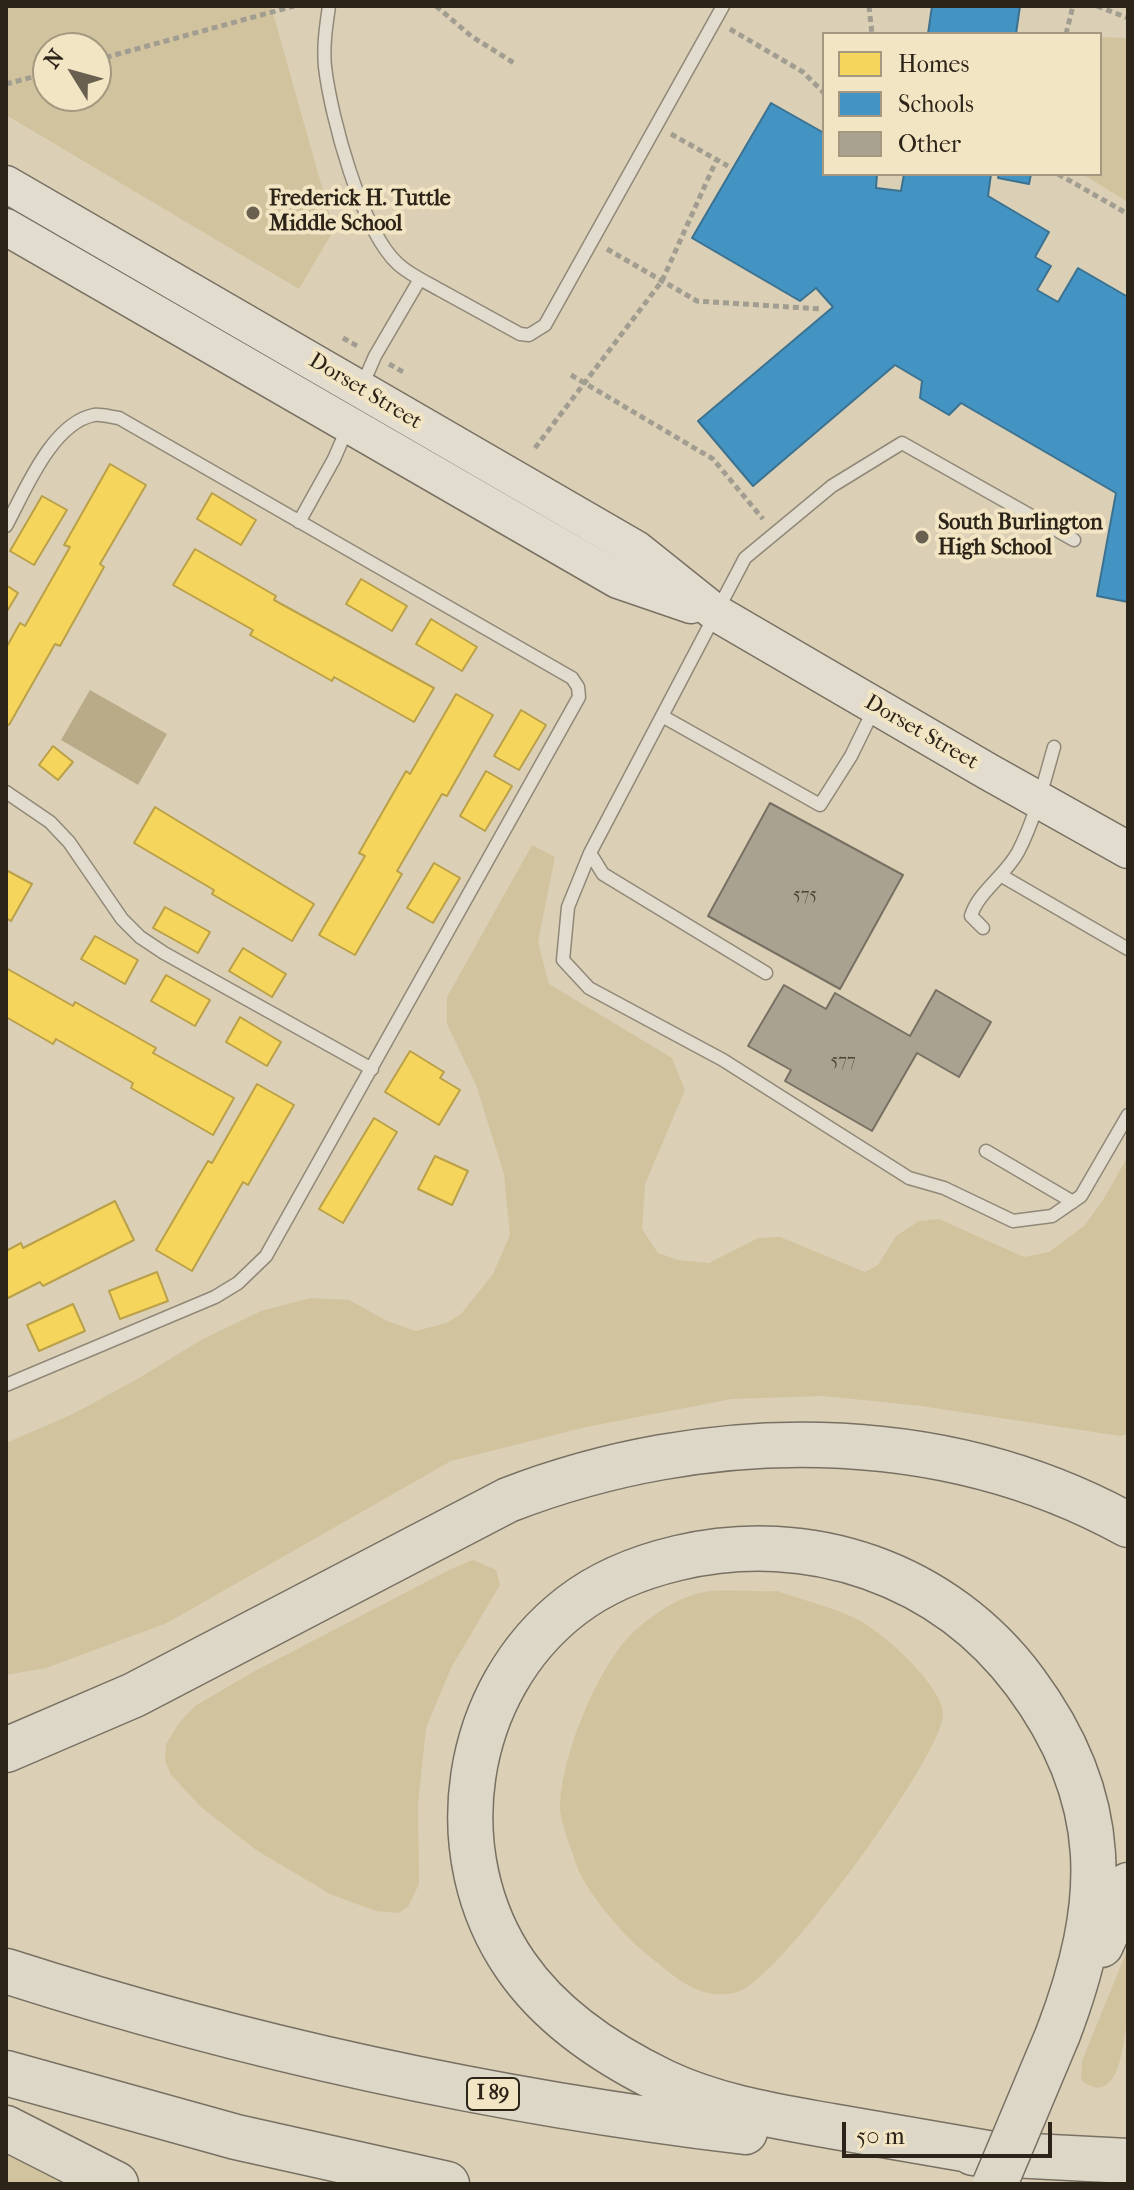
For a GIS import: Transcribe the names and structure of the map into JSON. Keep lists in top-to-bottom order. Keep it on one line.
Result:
{"streets":{"highway":["I 89"],"main road":["Dorset Street"]},"places":["Frederick H. Tuttle Middle School","South Burlington High School"],"house_numbers":["575","577"],"legend":["Homes","Schools","Other"],"scale_bar":"50 m","north":"top left"}
